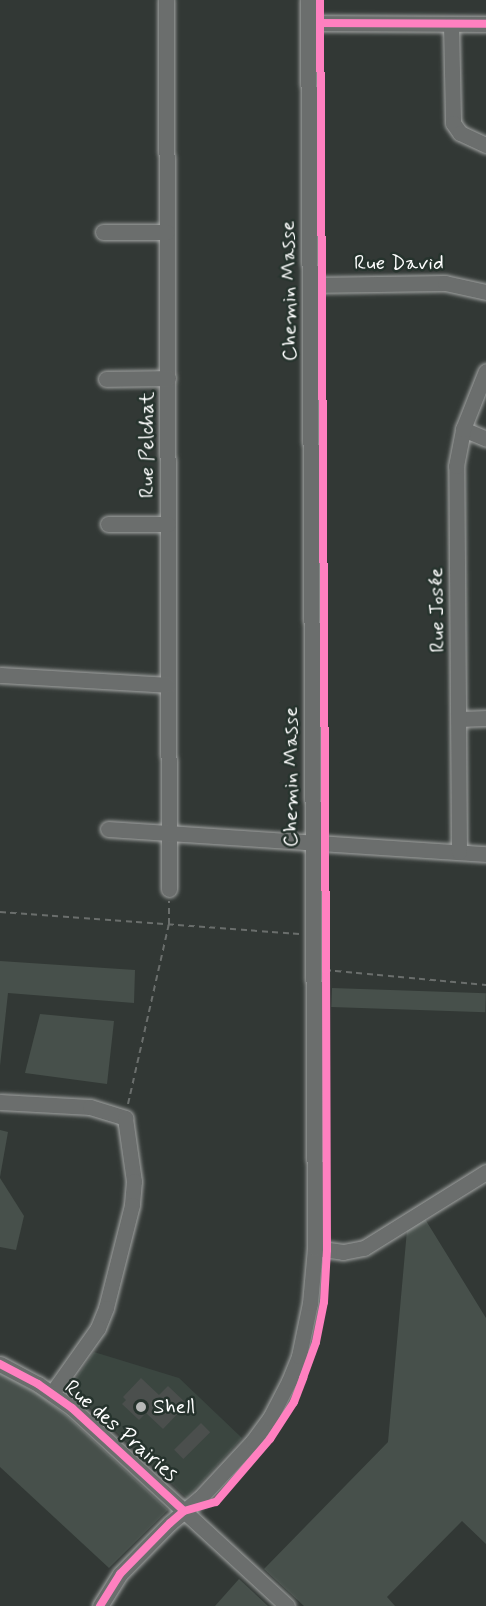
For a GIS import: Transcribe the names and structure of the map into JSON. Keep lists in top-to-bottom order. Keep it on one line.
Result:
{"streets":{"street":["Rue David","Chemin Masse","Rue Pelchat","Rue Josée","Rue des Prairies"]},"crossings":[["Rue David","Chemin Masse"],["Chemin Masse","Rue des Prairies"]],"places":["Shell"]}
